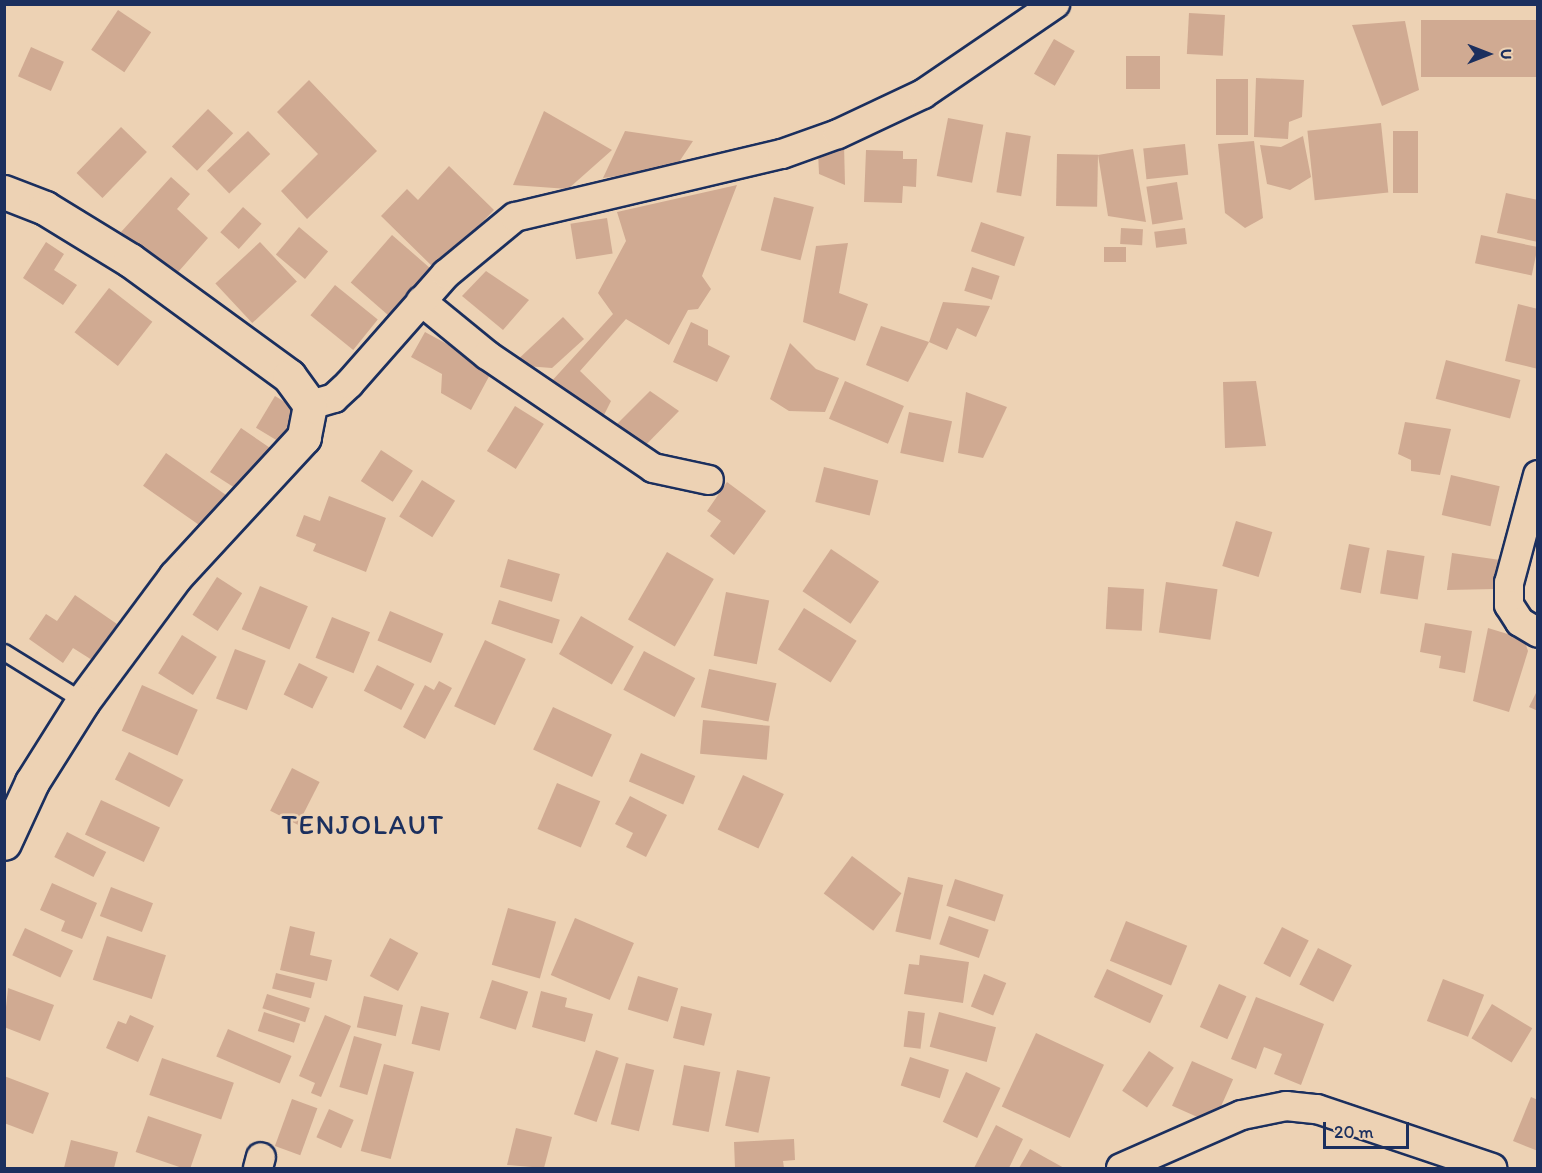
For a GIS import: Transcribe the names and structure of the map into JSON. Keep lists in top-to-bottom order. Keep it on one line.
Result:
{"districts":["TENJOLAUT"],"scale_bar":"20 m","north":"right"}
